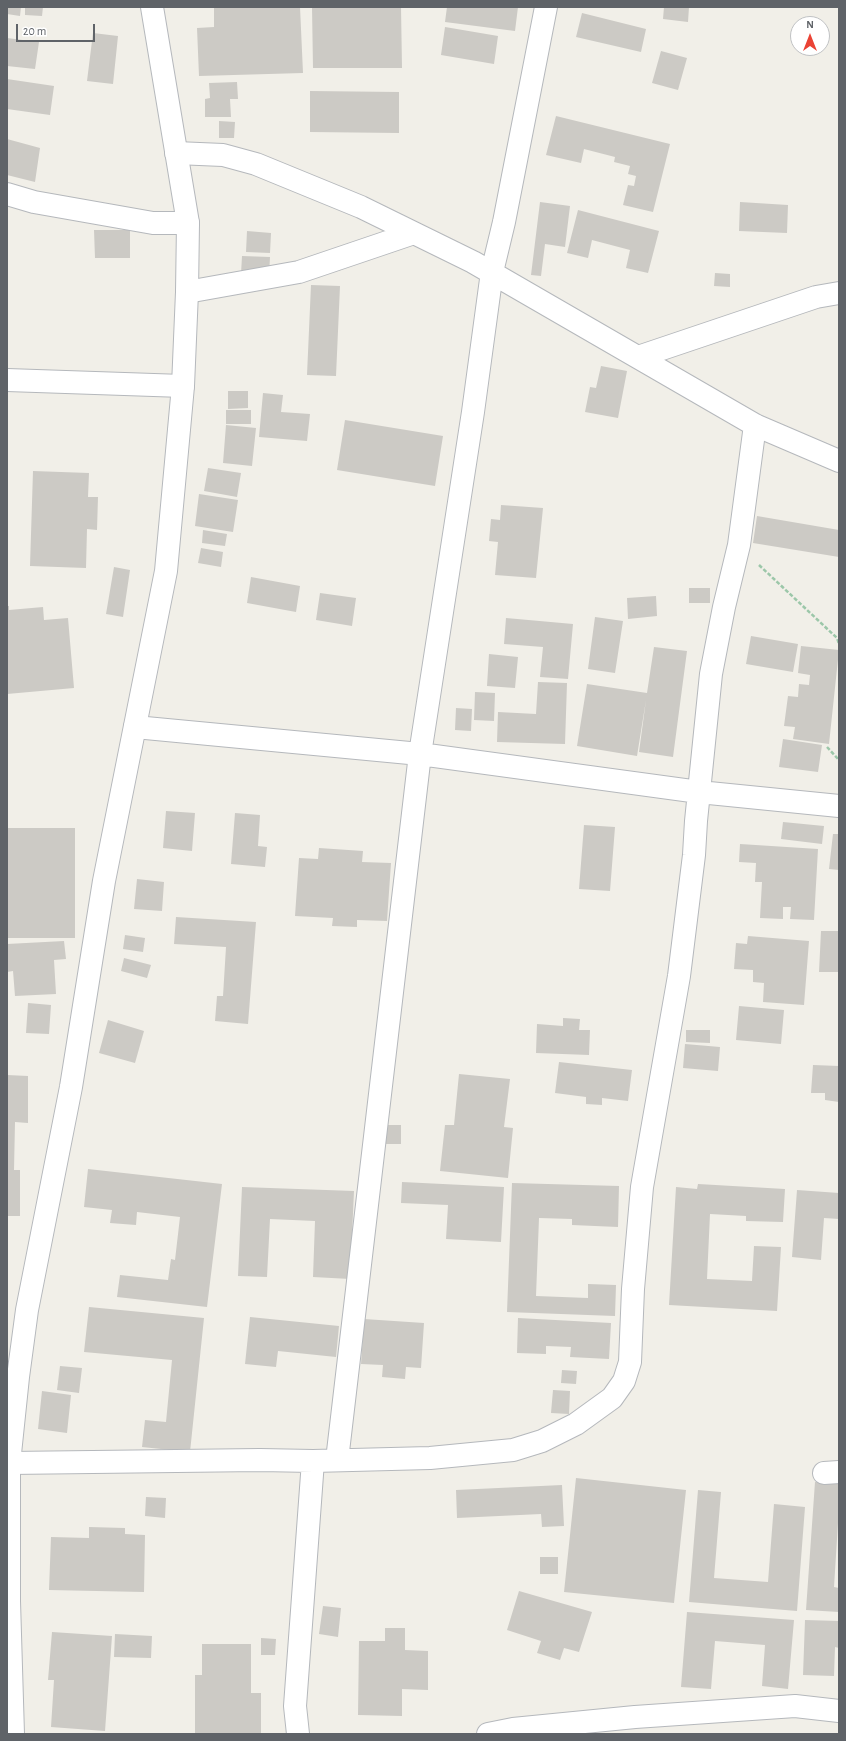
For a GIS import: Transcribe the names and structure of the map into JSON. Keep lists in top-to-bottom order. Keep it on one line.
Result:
{"scale_bar":"20 m","north":"top"}
